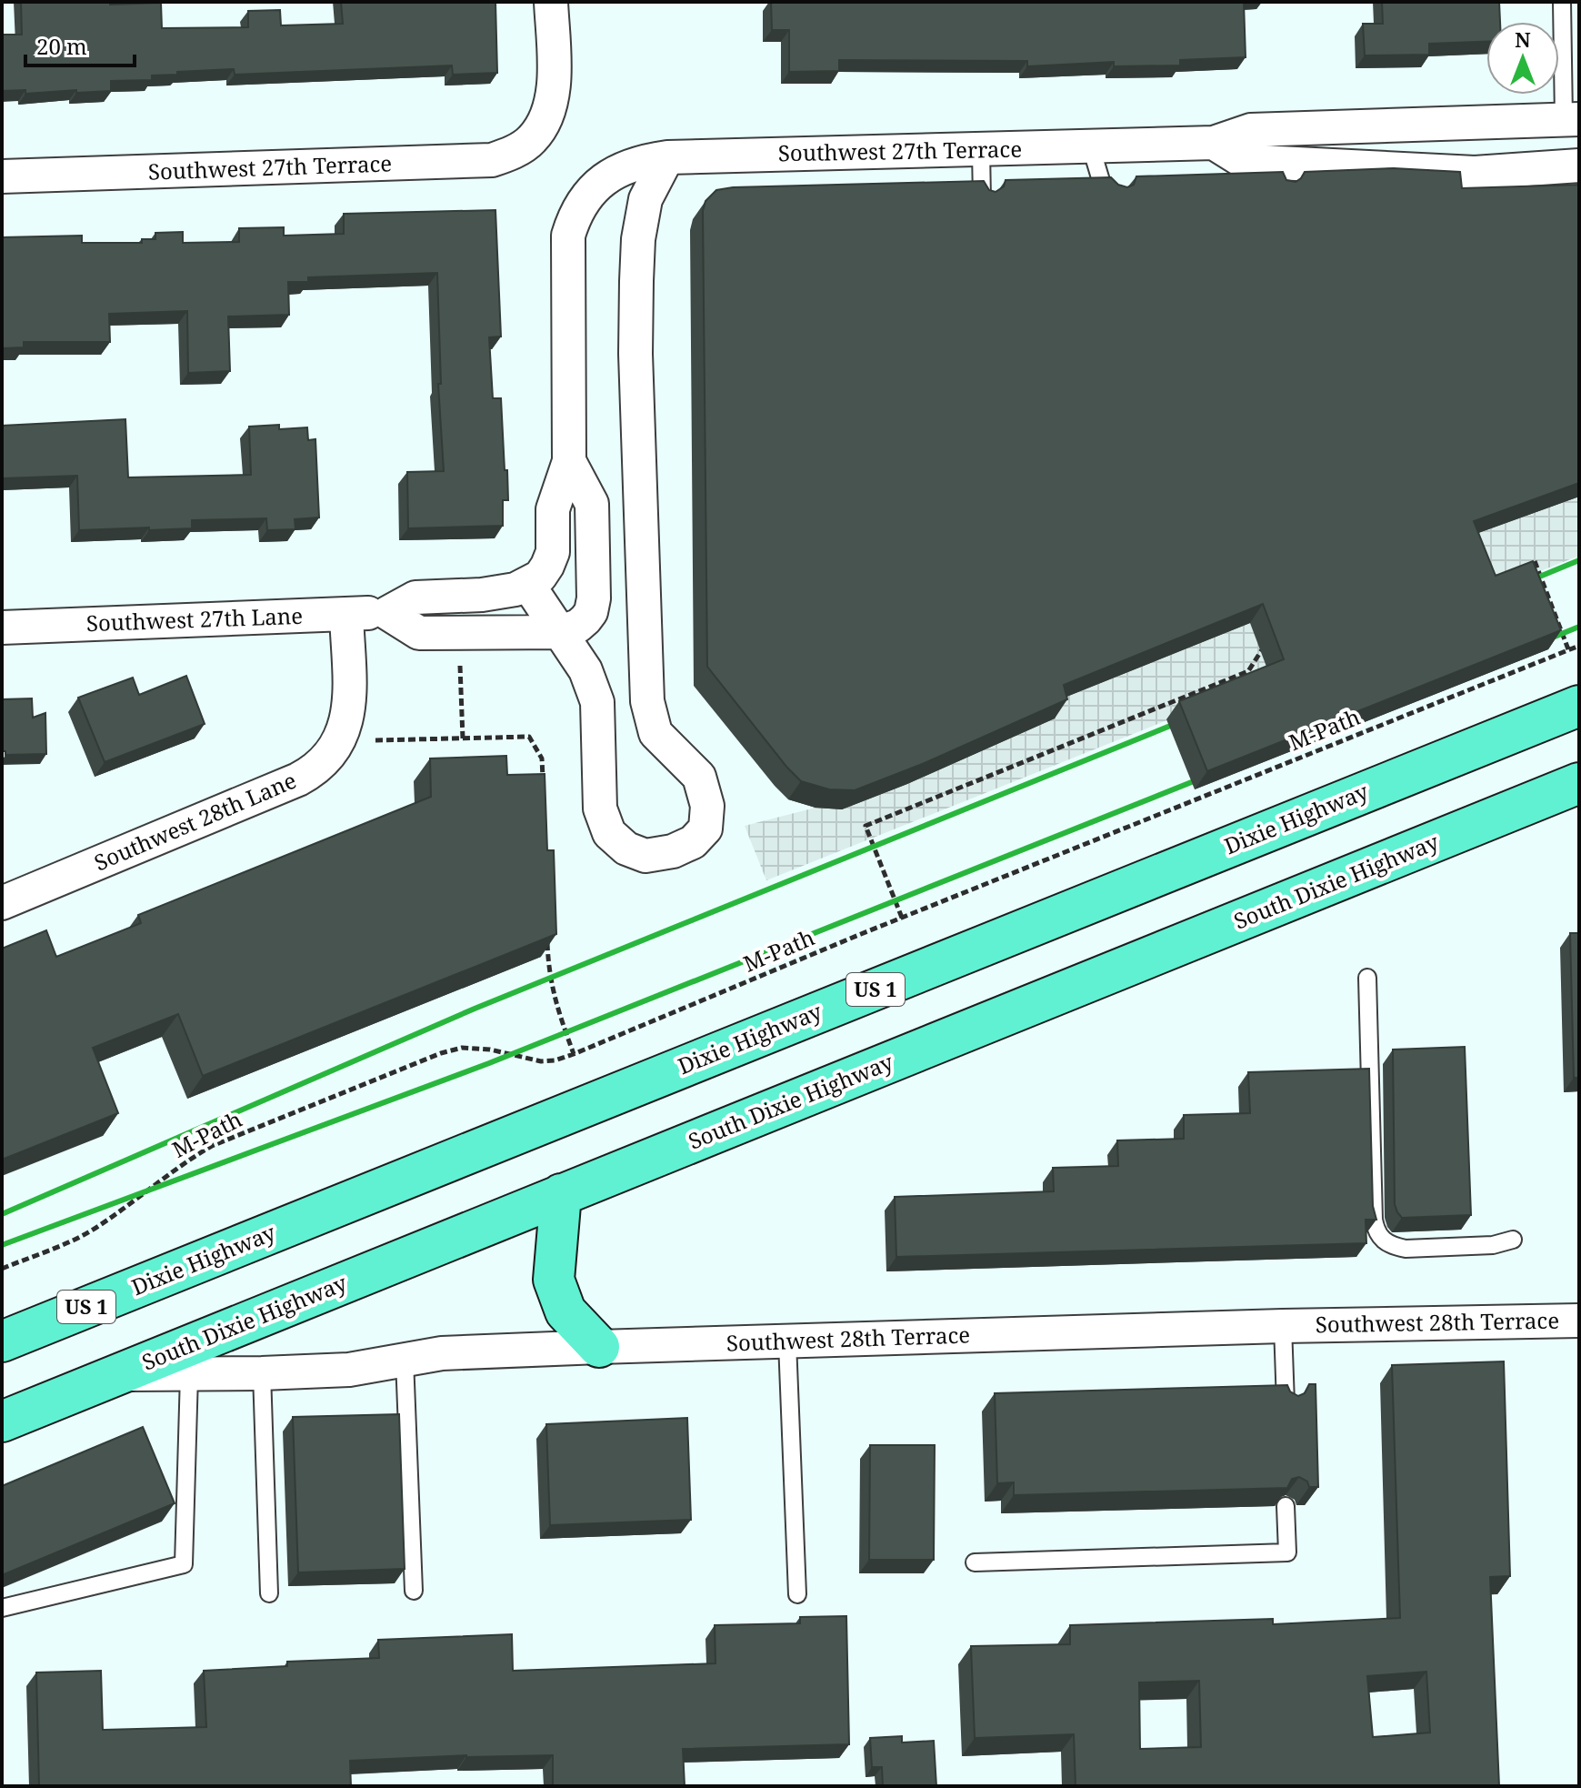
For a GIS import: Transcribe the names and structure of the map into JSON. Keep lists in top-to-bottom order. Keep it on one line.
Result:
{"streets":{"highway":["Dixie Highway","South Dixie Highway","US 1"],"street":["Southwest 27th Terrace","Southwest 27th Lane","Southwest 28th Lane","Southwest 28th Terrace"],"path":["M-Path"]},"crossings":[["Southwest 27th Lane","Southwest 28th Lane"],["South Dixie Highway","Southwest 28th Terrace"]],"scale_bar":"20 m","north":"top"}
